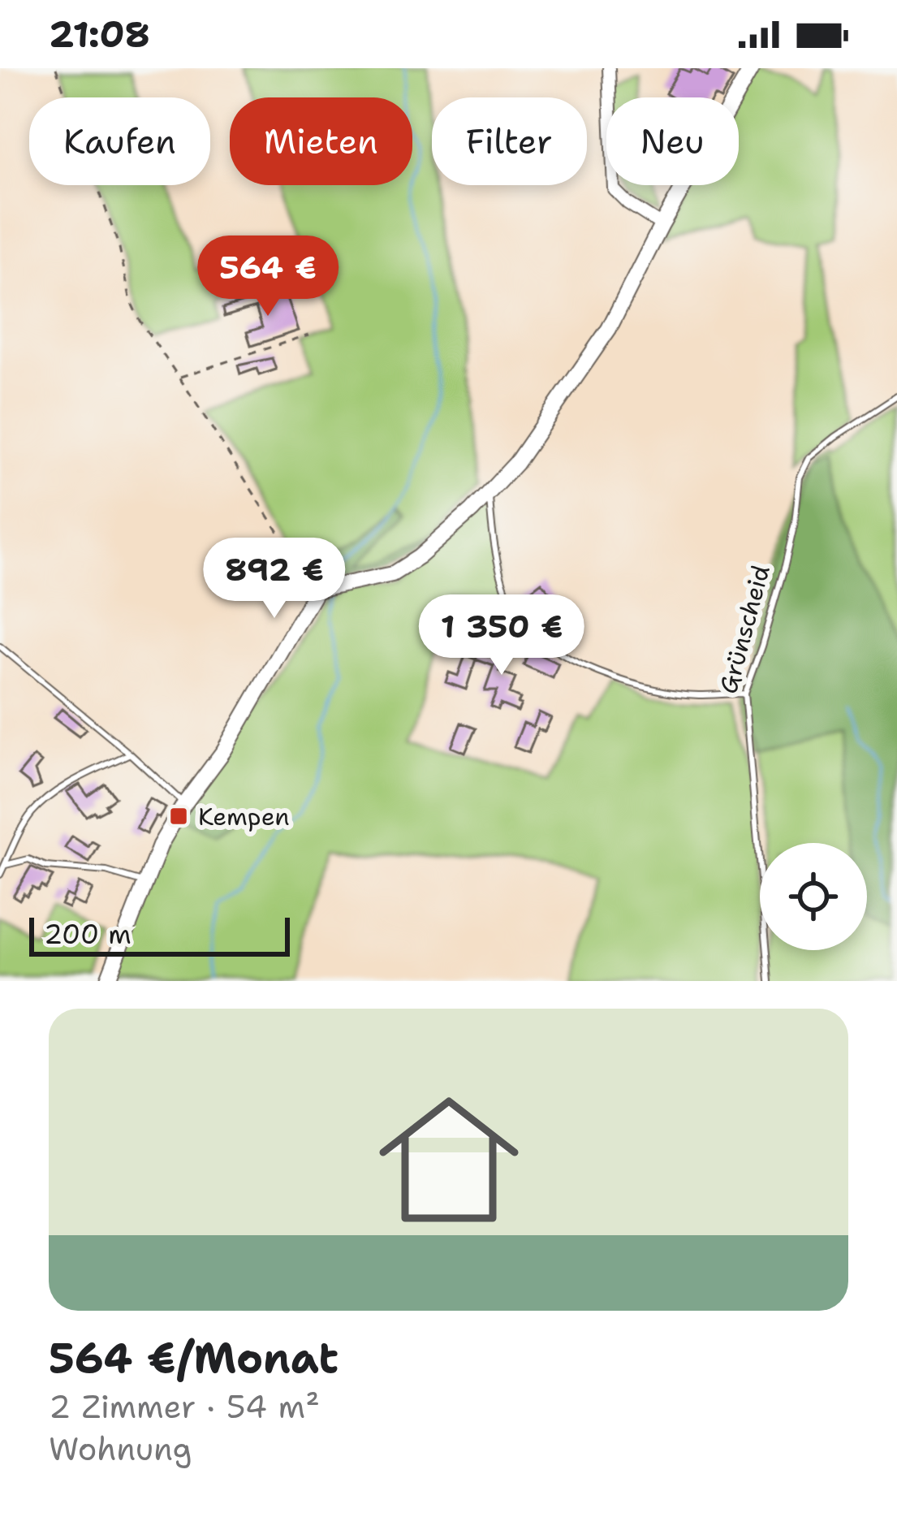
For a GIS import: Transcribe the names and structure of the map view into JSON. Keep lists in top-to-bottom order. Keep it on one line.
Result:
{"streets":{"lane":["Grünscheid"]},"places":{"transit":["Kempen"]},"scale_bar":"200 m","page":{"status":"21:08","chip":["Kaufen","Mieten","Filter","Neu"],"price":["564 €","892 €","1 350 €"],"scale":"200 m","list":[{"name":"564 €/Monat","note":"2 Zimmer · 54 m² · Wohnung"}]}}
